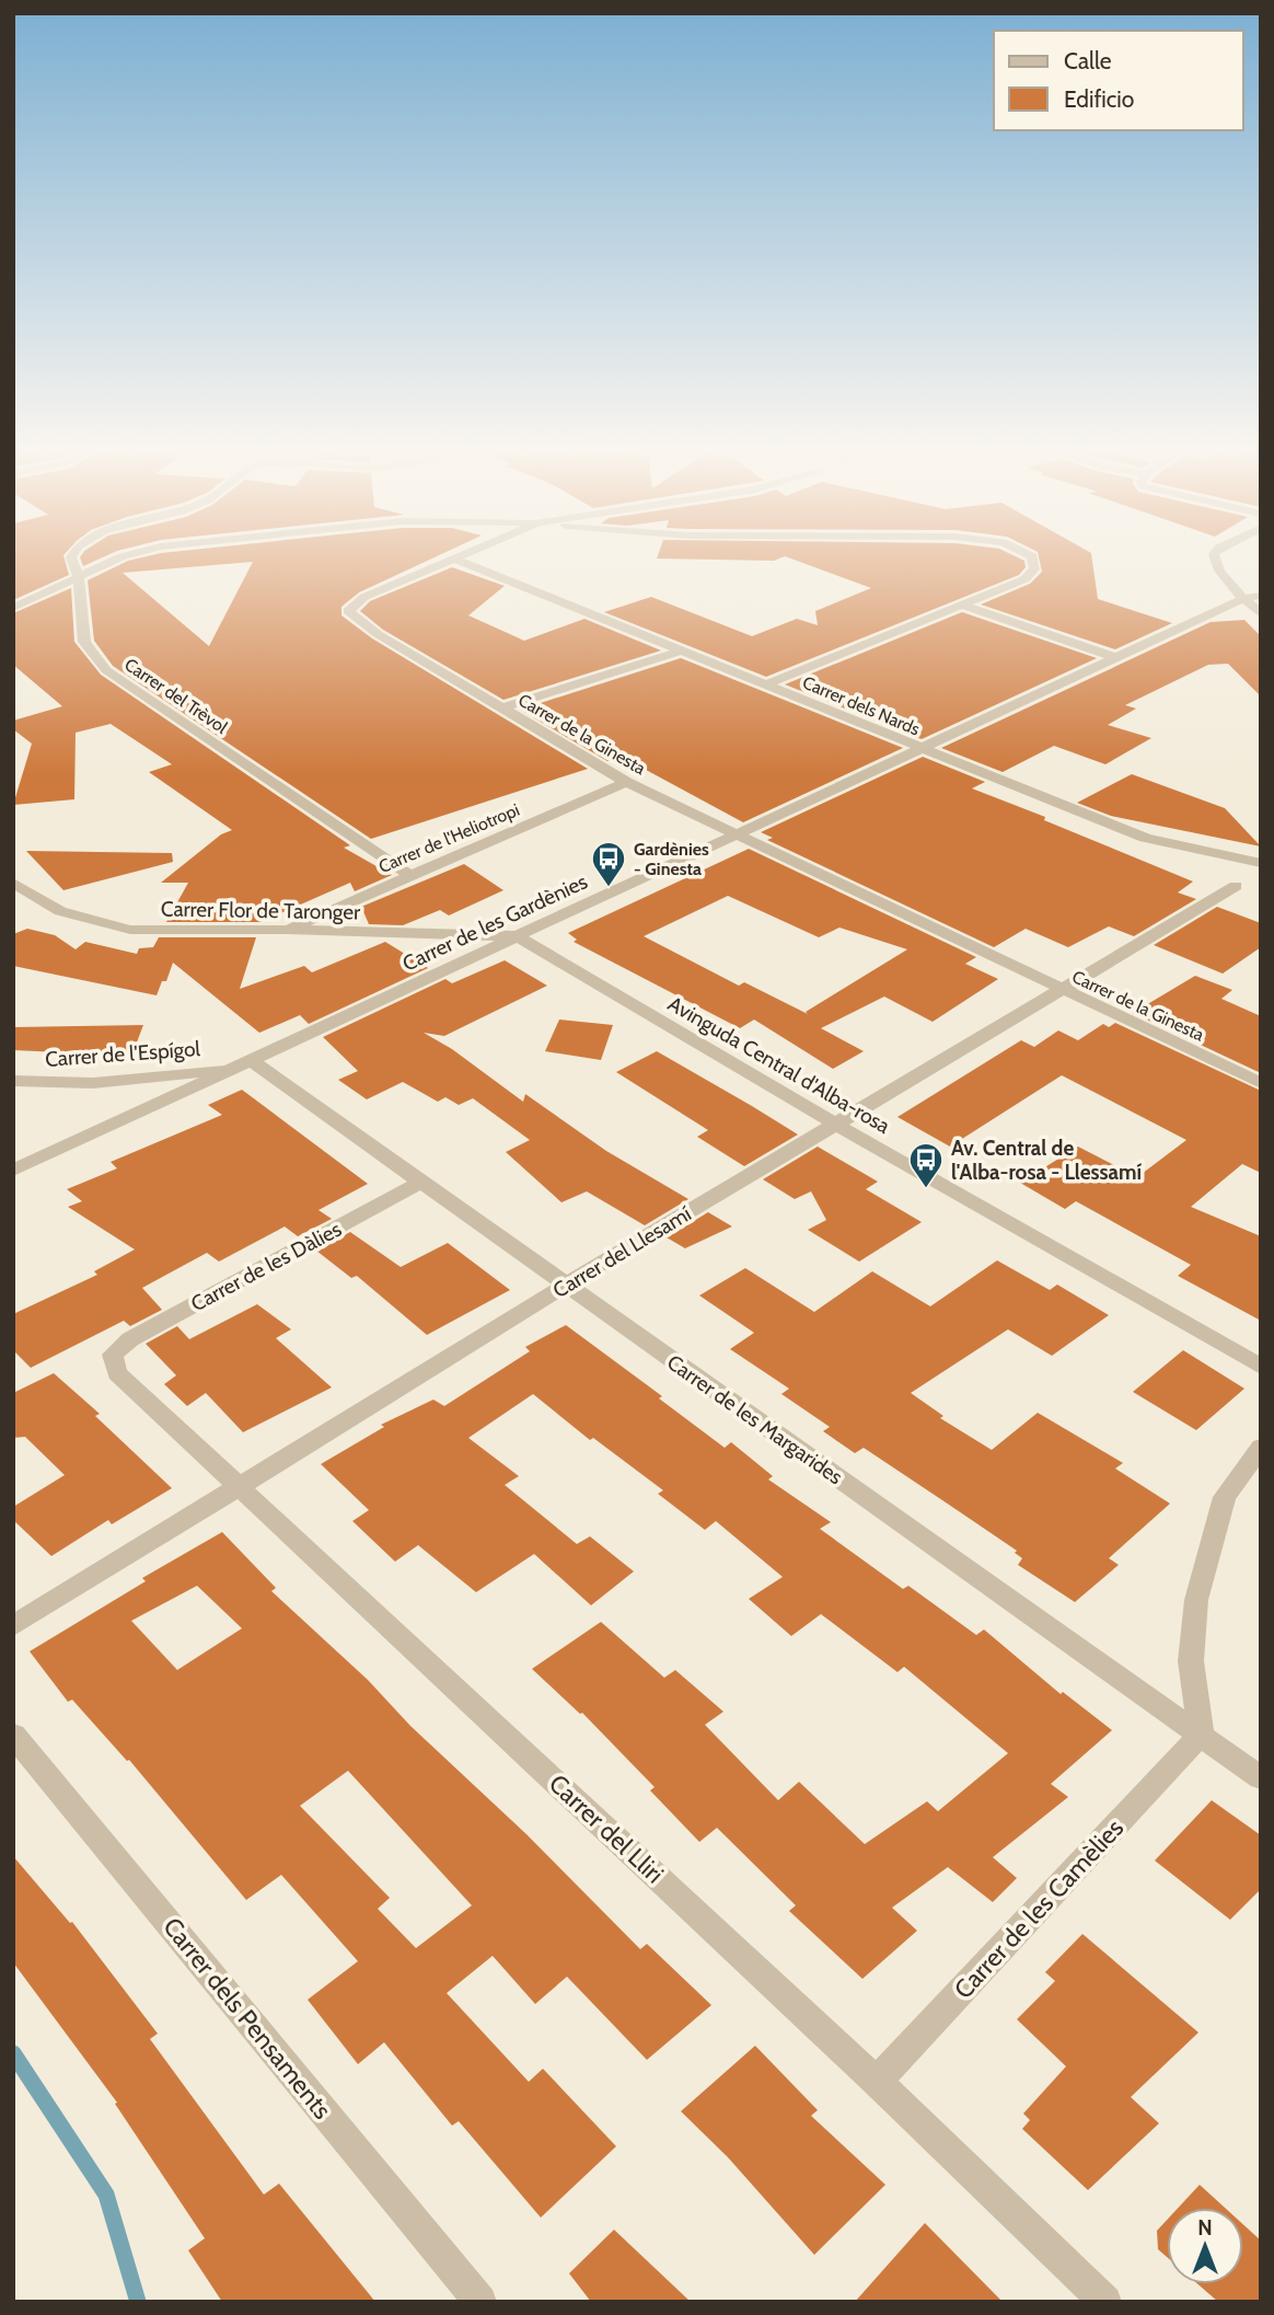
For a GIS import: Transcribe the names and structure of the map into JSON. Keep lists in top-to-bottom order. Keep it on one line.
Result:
{"streets":{"street":["Carrer del Trèvol","Carrer dels Nards","Carrer de la Ginesta","Carrer de l'Heliotropi","Carrer Flor de Taronger","Carrer de les Gardènies","Carrer de l'Espígol","Avinguda Central d'Alba-rosa","Carrer del Llesamí","Carrer de les Dàlies","Carrer de les Margarides","Carrer del Lliri","Carrer de les Camèlies","Carrer dels Pensaments"]},"crossings":[["Carrer del Trèvol","Carrer de l'Heliotropi"],["Carrer dels Nards","Carrer de les Gardènies"],["Carrer de la Ginesta","Carrer de l'Heliotropi"],["Carrer de la Ginesta","Carrer de les Gardènies"],["Carrer de la Ginesta","Carrer del Llesamí"],["Carrer de l'Heliotropi","Carrer Flor de Taronger"],["Carrer Flor de Taronger","Carrer de les Gardènies"],["Carrer Flor de Taronger","Avinguda Central d'Alba-rosa"],["Carrer de les Gardènies","Carrer de l'Espígol"],["Carrer de les Gardènies","Avinguda Central d'Alba-rosa"],["Carrer de les Gardènies","Carrer de les Margarides"],["Carrer de l'Espígol","Carrer de les Margarides"],["Avinguda Central d'Alba-rosa","Carrer del Llesamí"],["Carrer del Llesamí","Carrer de les Margarides"],["Carrer del Llesamí","Carrer del Lliri"],["Carrer de les Dàlies","Carrer de les Margarides"],["Carrer de les Dàlies","Carrer del Lliri"],["Carrer de les Margarides","Carrer de les Camèlies"],["Carrer del Lliri","Carrer de les Camèlies"]],"places":{"bus stop":["Gardènies - Ginesta","Av. Central de l'Alba-rosa - Llessamí"]},"legend":["Calle","Edificio"],"north":"top"}
